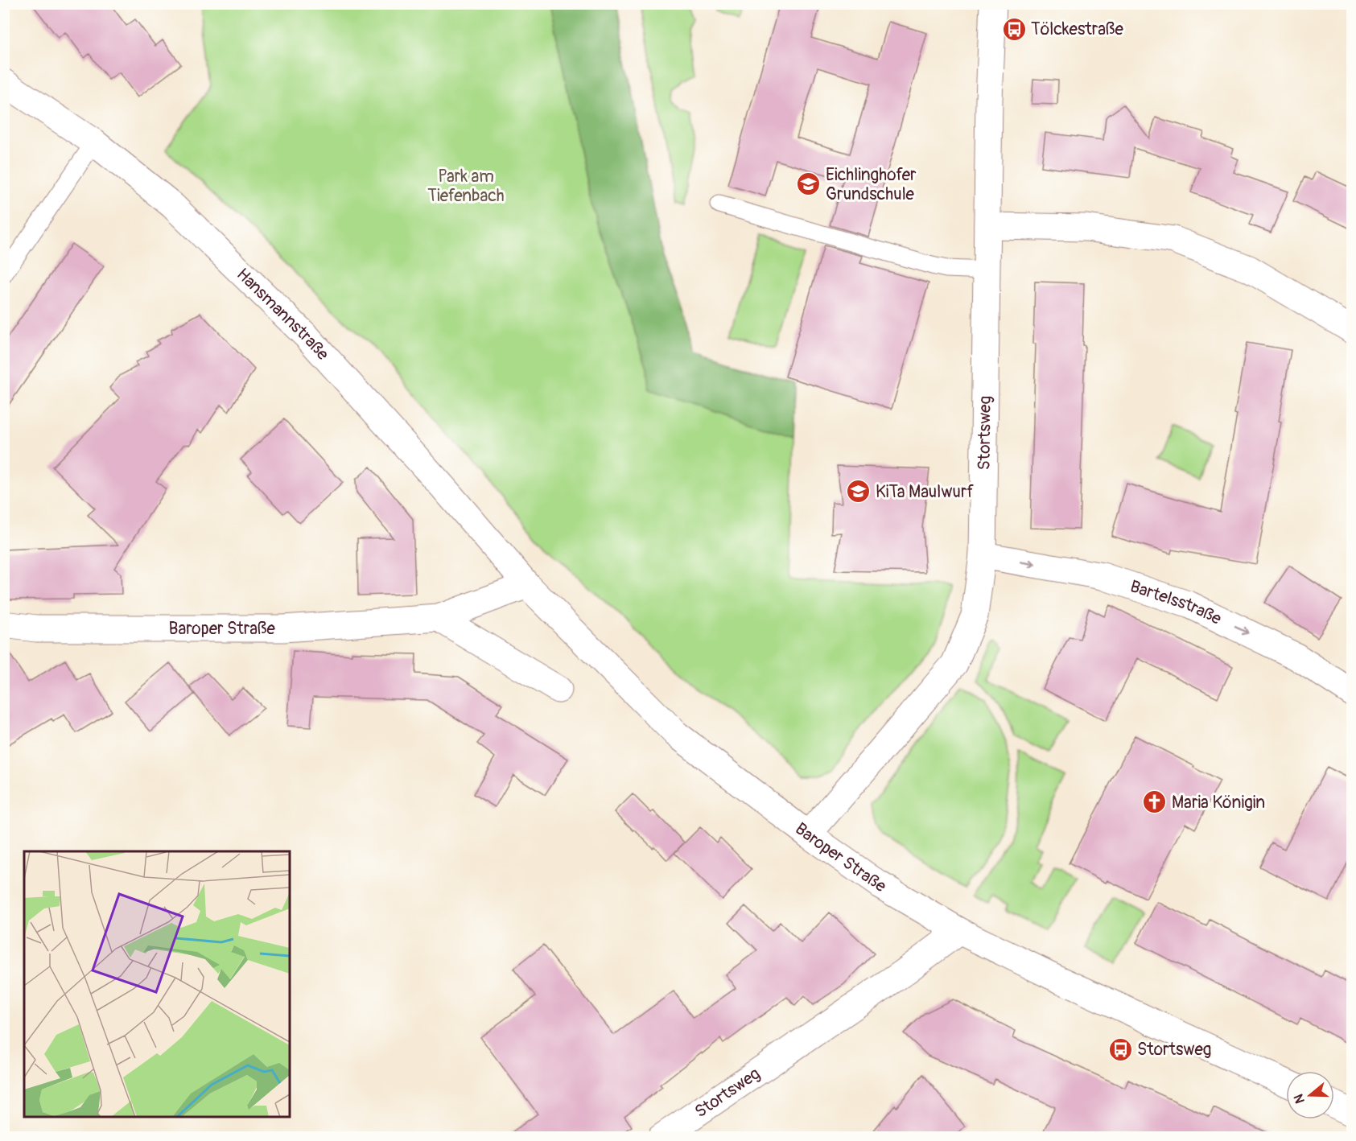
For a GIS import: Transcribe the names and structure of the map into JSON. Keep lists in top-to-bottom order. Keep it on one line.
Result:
{"streets":{"street":["Hansmannstraße","Stortsweg","Bartelsstraße","Baroper Straße"]},"crossings":[["Hansmannstraße","Baroper Straße"],["Stortsweg","Bartelsstraße"],["Stortsweg","Baroper Straße"]],"one_way":["Bartelsstraße"],"parks":["Park am Tiefenbach"],"places":{"bus stop":["Tölckestraße","Stortsweg"],"school or university":["Eichlinghofer Grundschule","KiTa Maulwurf"],"church":["Maria Königin"]},"north":"left"}
